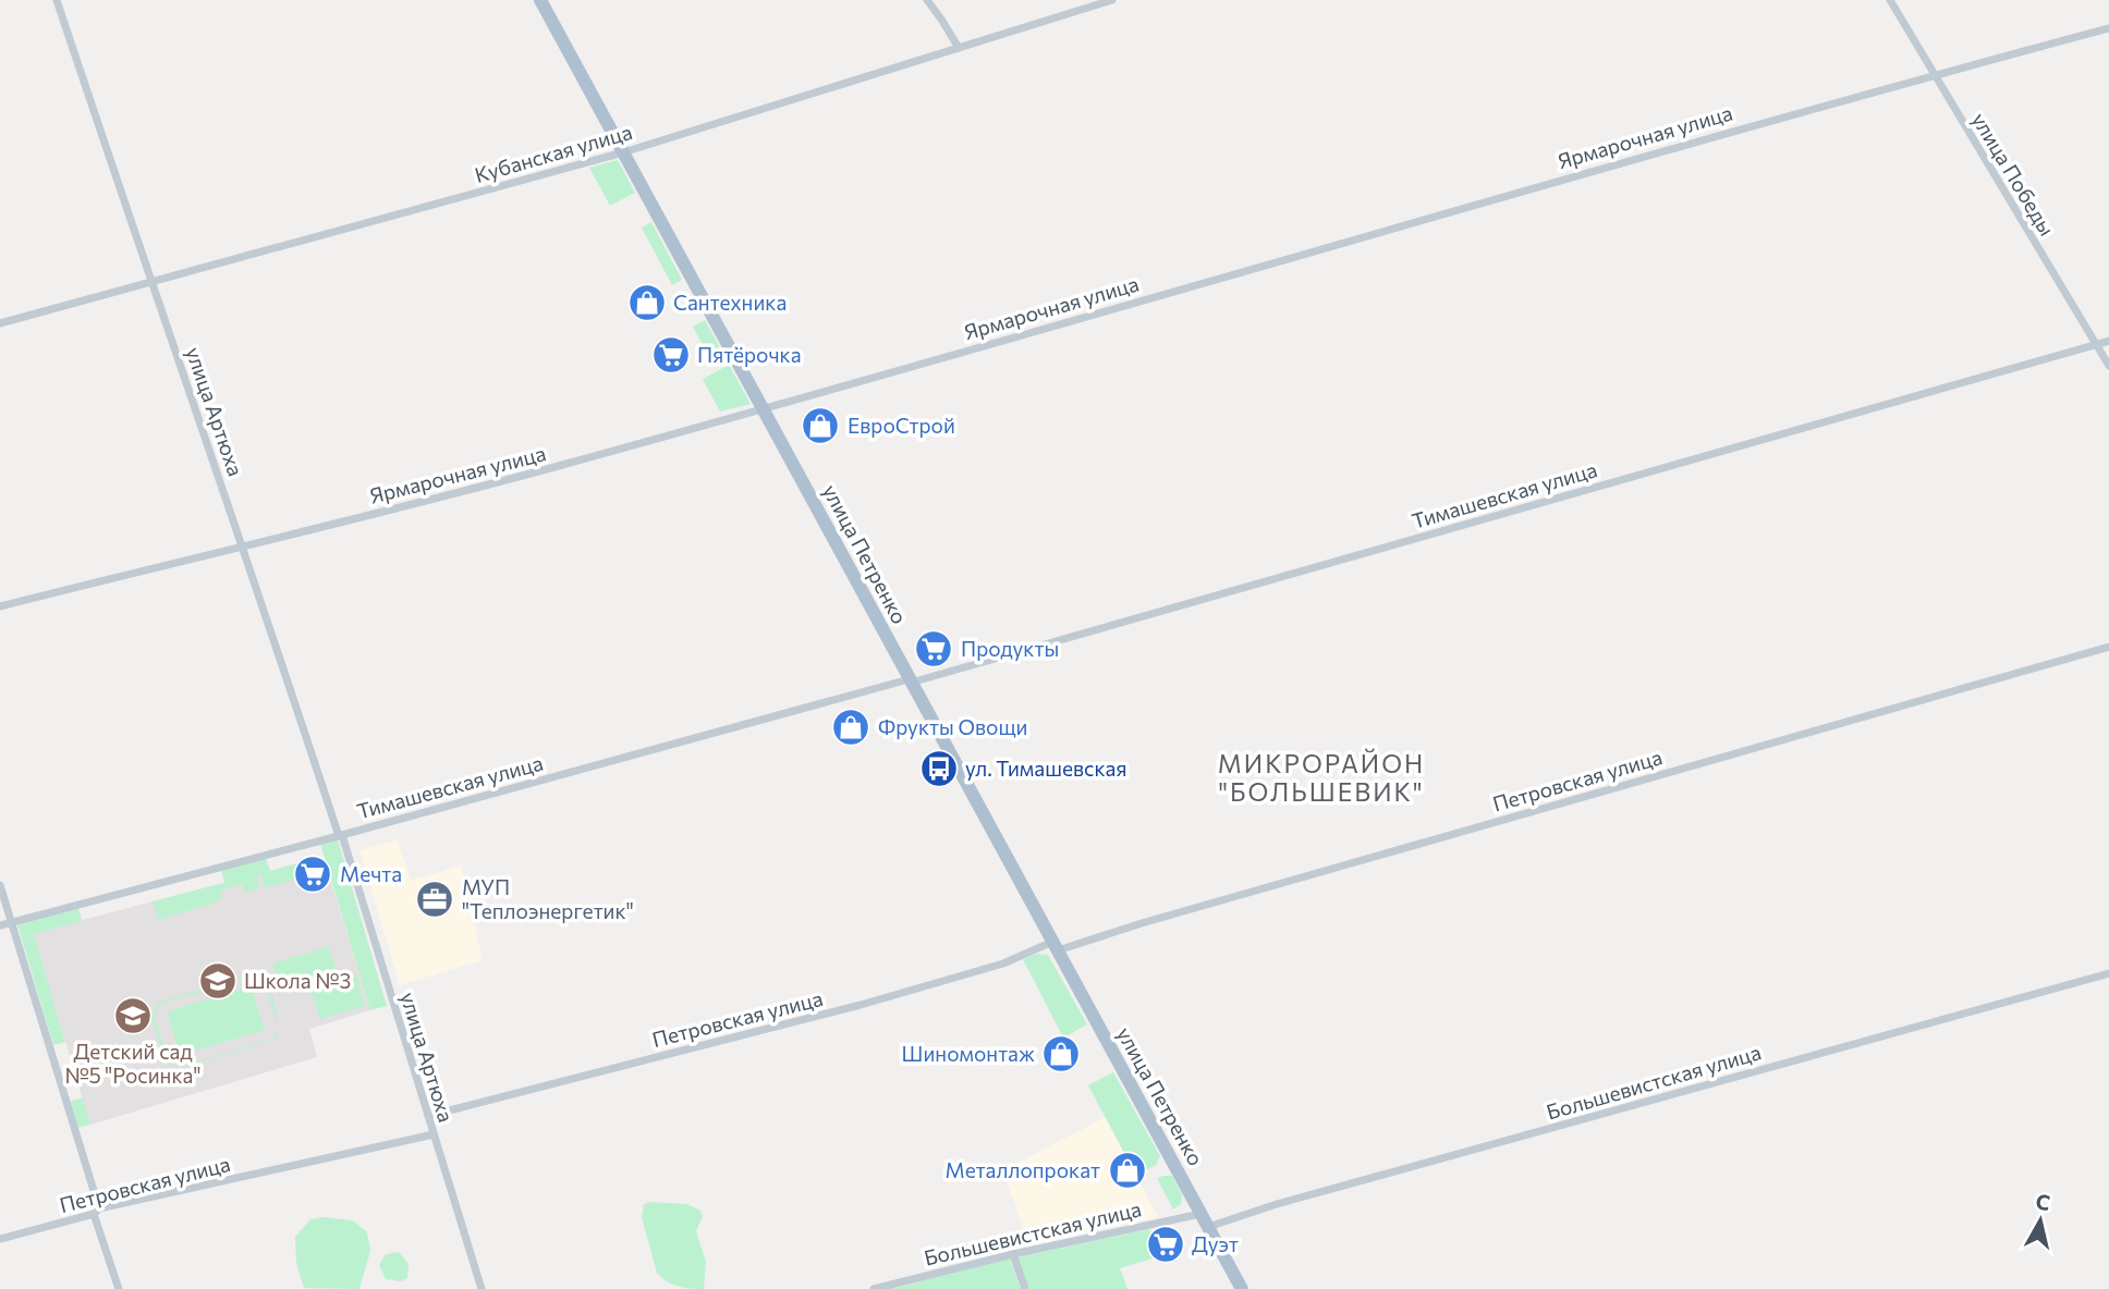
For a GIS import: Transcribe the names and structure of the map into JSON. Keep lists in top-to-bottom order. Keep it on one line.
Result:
{"streets":{"main road":["улица Петренко"],"street":["Ярмарочная улица","Кубанская улица","улица Победы","улица Артюха","Тимашевская улица","Петровская улица","Большевистская улица"]},"crossings":[["Ярмарочная улица","улица Победы"],["Ярмарочная улица","улица Артюха"],["Ярмарочная улица","улица Петренко"],["Кубанская улица","улица Артюха"],["Кубанская улица","улица Петренко"],["улица Победы","Тимашевская улица"],["улица Артюха","Тимашевская улица"],["улица Артюха","Петровская улица"],["Тимашевская улица","улица Петренко"],["улица Петренко","Петровская улица"],["улица Петренко","Большевистская улица"]],"districts":["МИКРОРАЙОН \"БОЛЬШЕВИК\""],"places":{"shop":["Сантехника","ЕвроСтрой","Фрукты Овощи","Шиномонтаж","Металлопрокат"],"supermarket":["Пятёрочка","Продукты","Мечта","Дуэт"],"bus stop":["ул. Тимашевская"],"office":["МУП \"Теплоэнергетик\""],"school or university":["Школа №3","Детский сад №5 \"Росинка\""]},"north":"top"}
